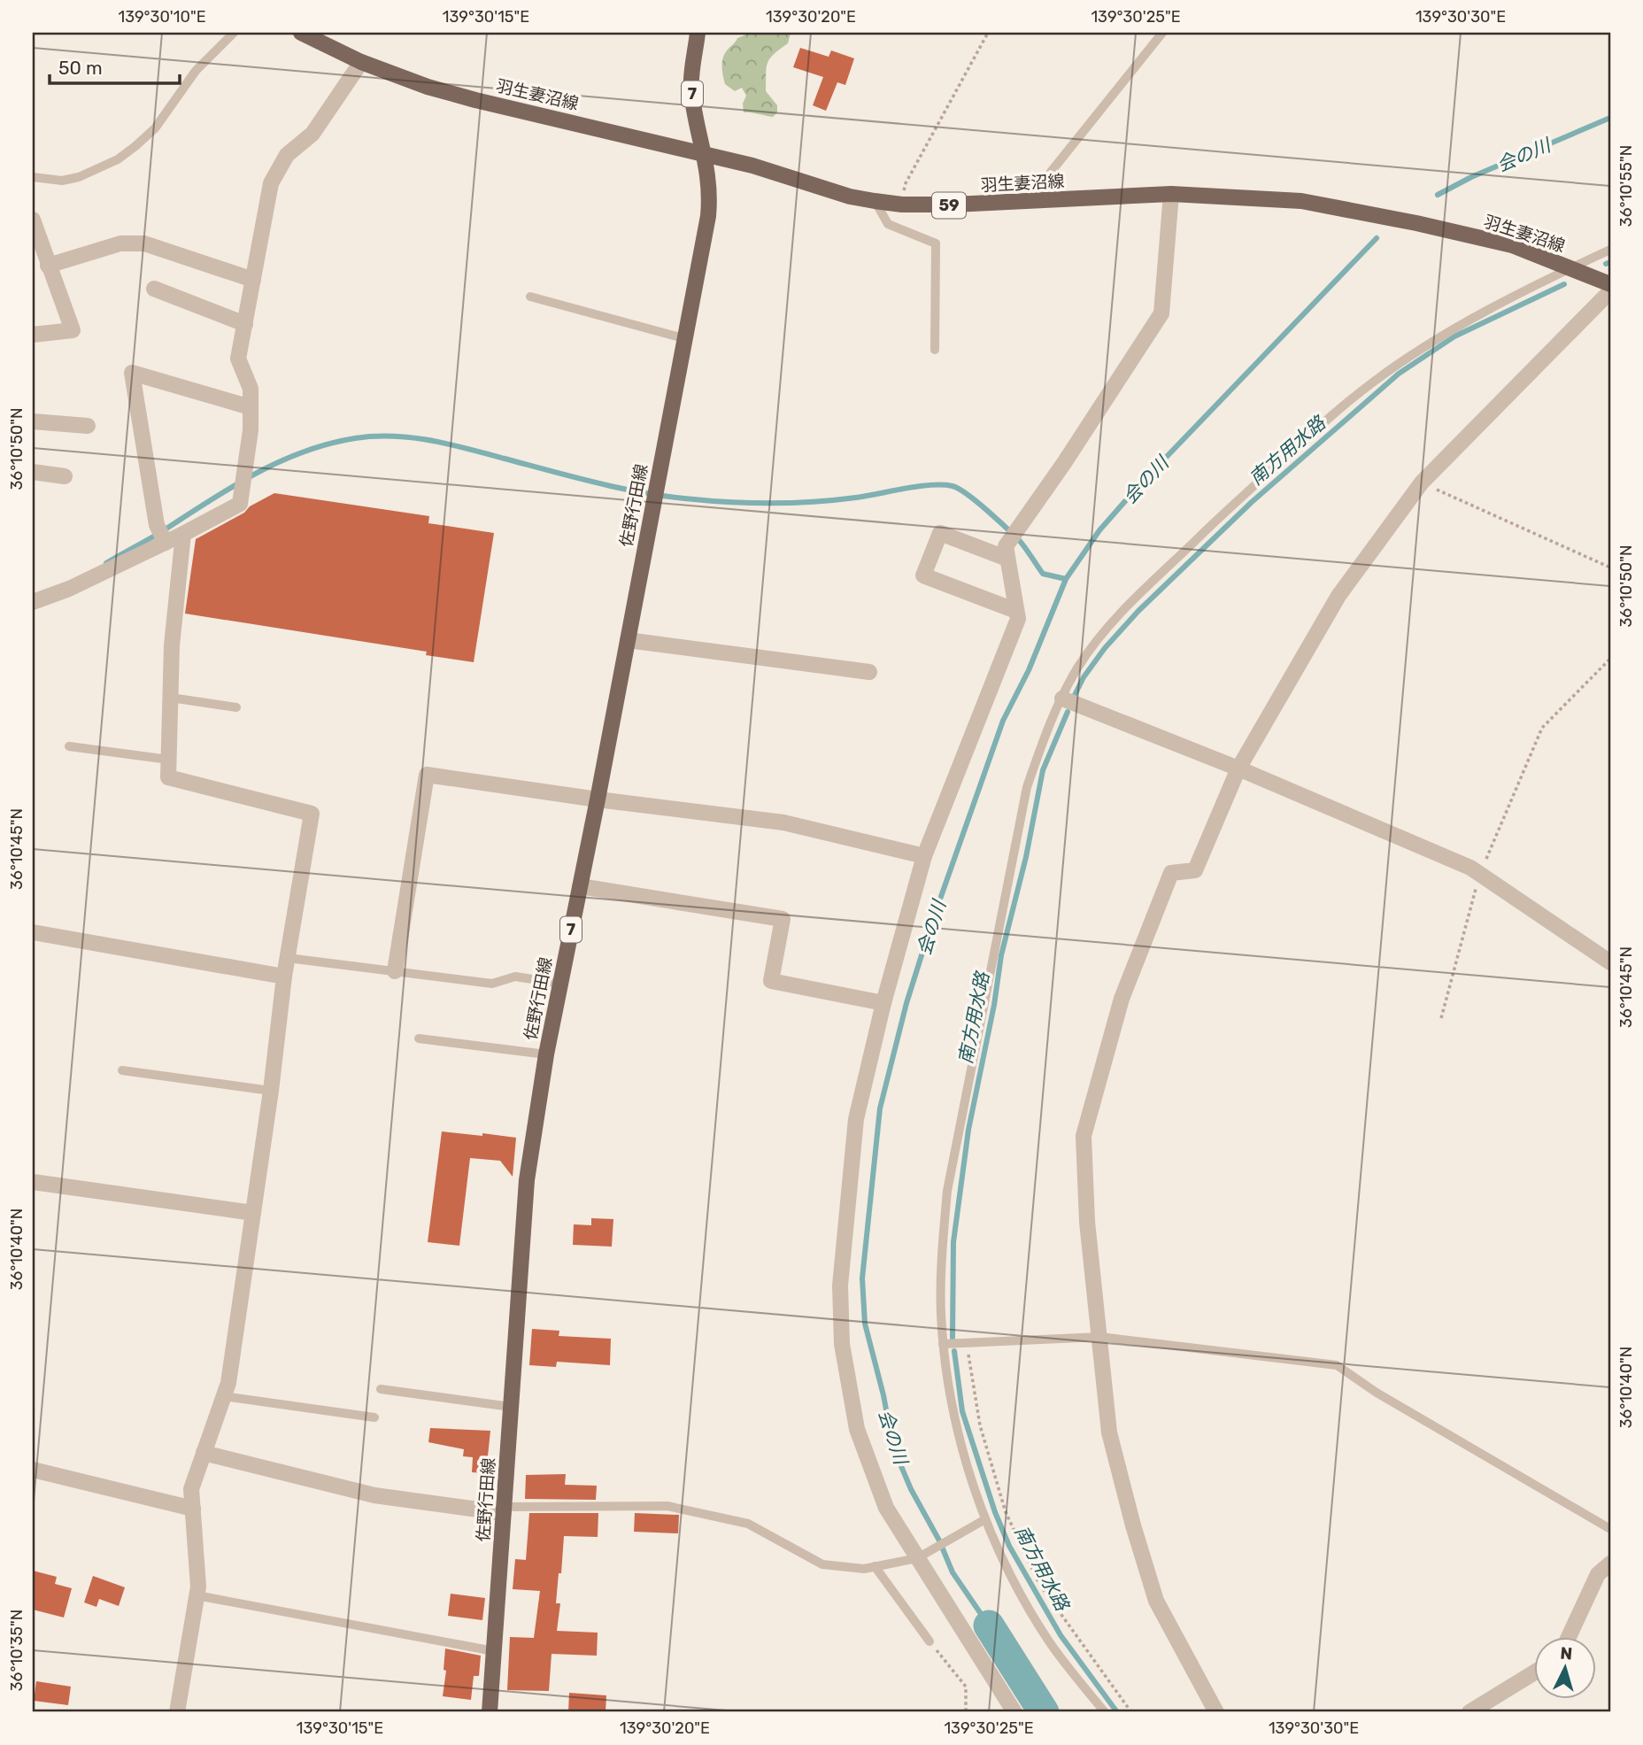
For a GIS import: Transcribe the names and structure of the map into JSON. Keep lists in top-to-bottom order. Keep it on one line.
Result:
{"streets":{"main road":["7","羽生妻沼線","59","佐野行田線"]},"crossings":[["7","羽生妻沼線"],["7","佐野行田線"],["羽生妻沼線","佐野行田線"]],"water":["会の川","南方用水路"],"scale_bar":"50 m","north":"top","coordinates":["139°30'10\"E","139°30'15\"E","139°30'20\"E","139°30'25\"E","139°30'30\"E","36°10'55\"N","36°10'50\"N","36°10'45\"N","36°10'40\"N","36°10'35\"N"]}
